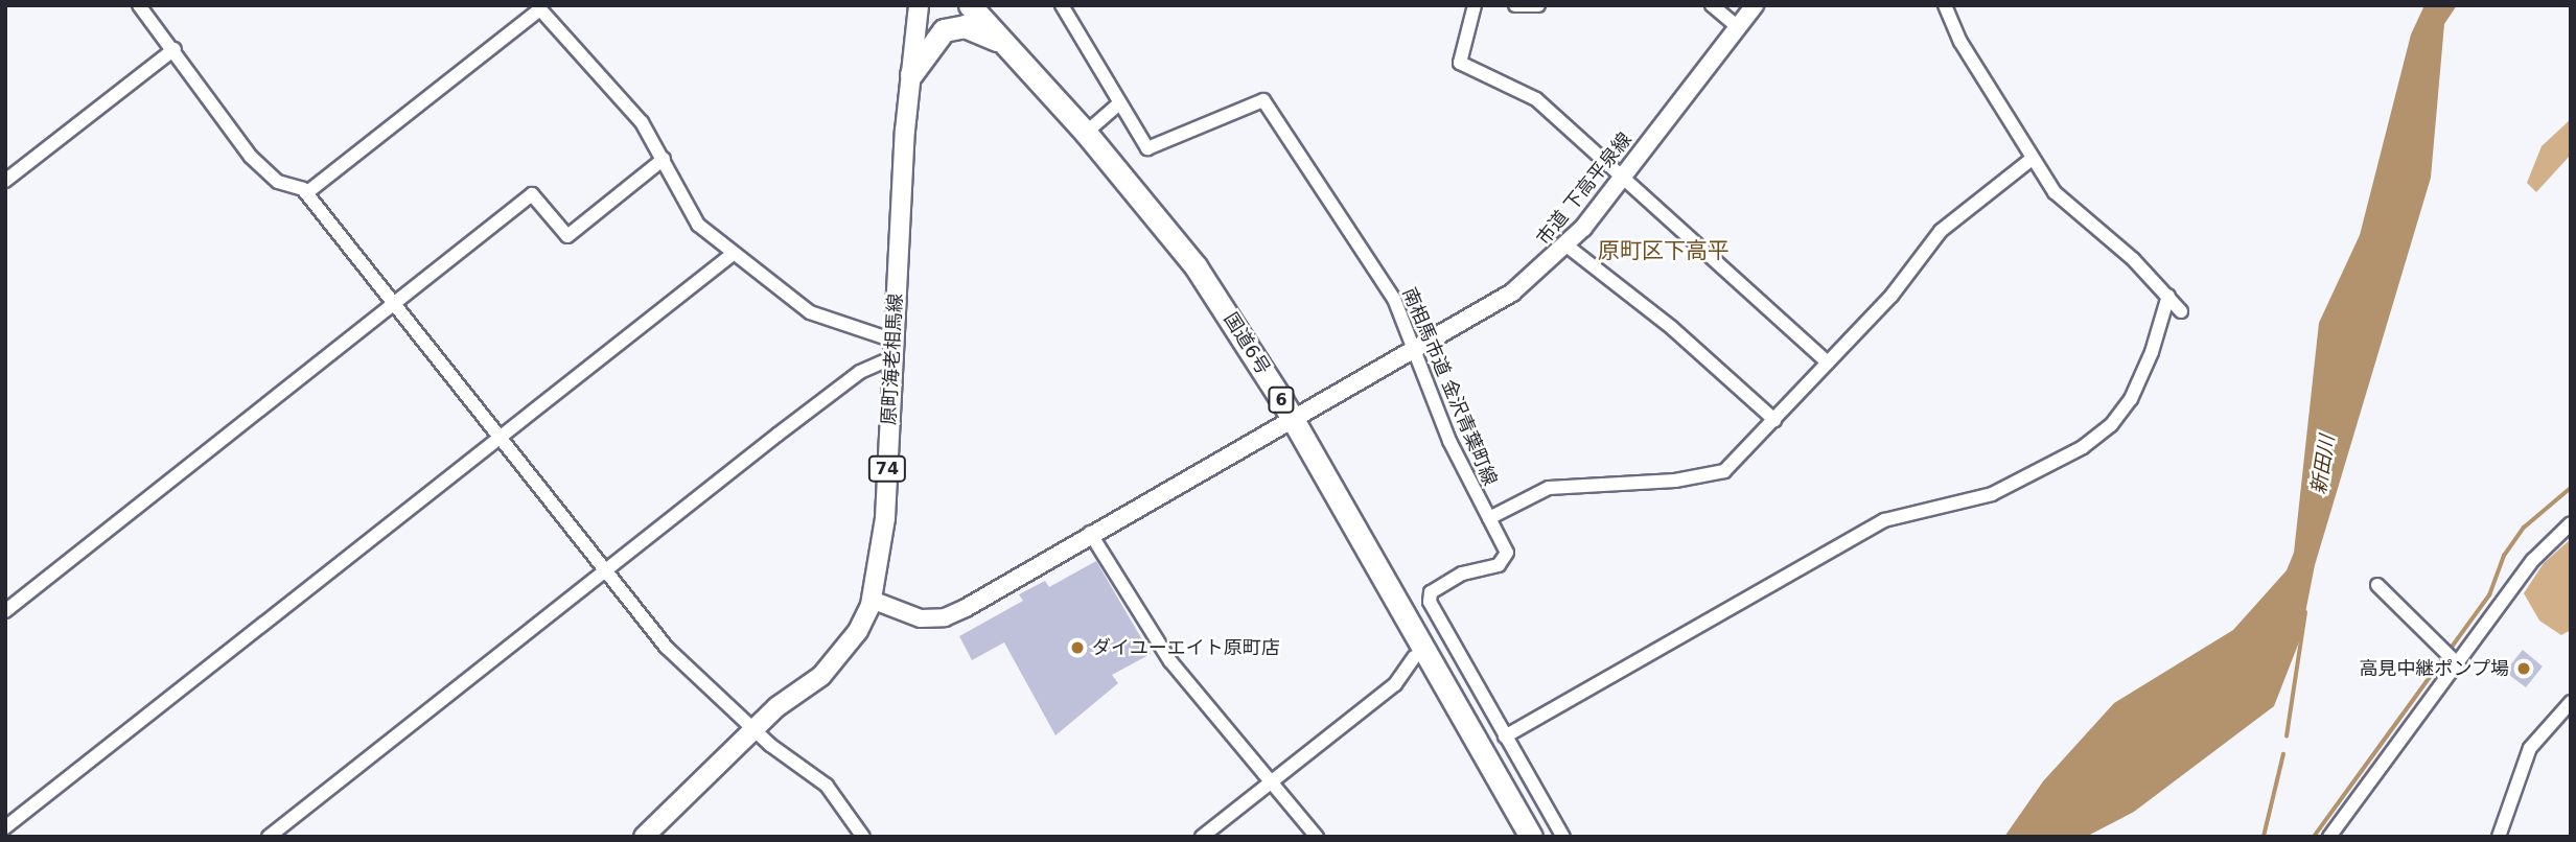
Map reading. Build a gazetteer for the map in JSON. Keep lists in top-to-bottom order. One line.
{"streets":{"highway":["国道6号","6"],"main road":["原町海老相馬線","74"],"street":["市道 下高平泉線","南相馬市道 金沢青葉町線"]},"crossings":[["市道 下高平泉線","国道6号"],["市道 下高平泉線","原町海老相馬線"],["市道 下高平泉線","南相馬市道 金沢青葉町線"]],"districts":["原町区下高平"],"water":["新田川"],"places":["ダイユーエイト原町店","高見中継ポンプ場"]}
